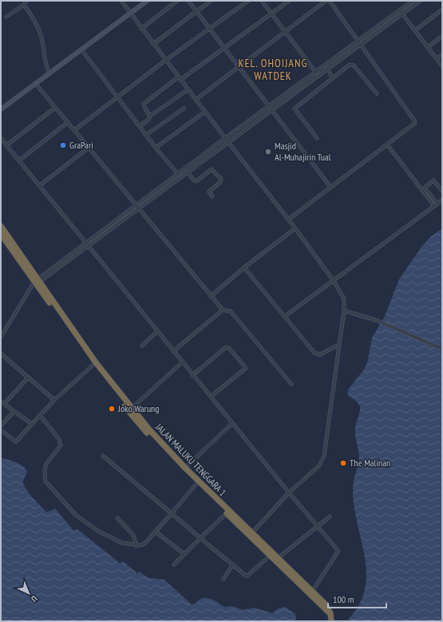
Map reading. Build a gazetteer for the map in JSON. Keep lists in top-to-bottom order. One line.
{"streets":{"highway":["JALAN MALUKU TENGGARA 1"]},"districts":["KEL. OHOIJANG WATDEK"],"places":["GraPari","Masjid Al-Muhajirin Tual","Joko Warung","The Malinan"],"scale_bar":"100 m","north":"bottom right"}
